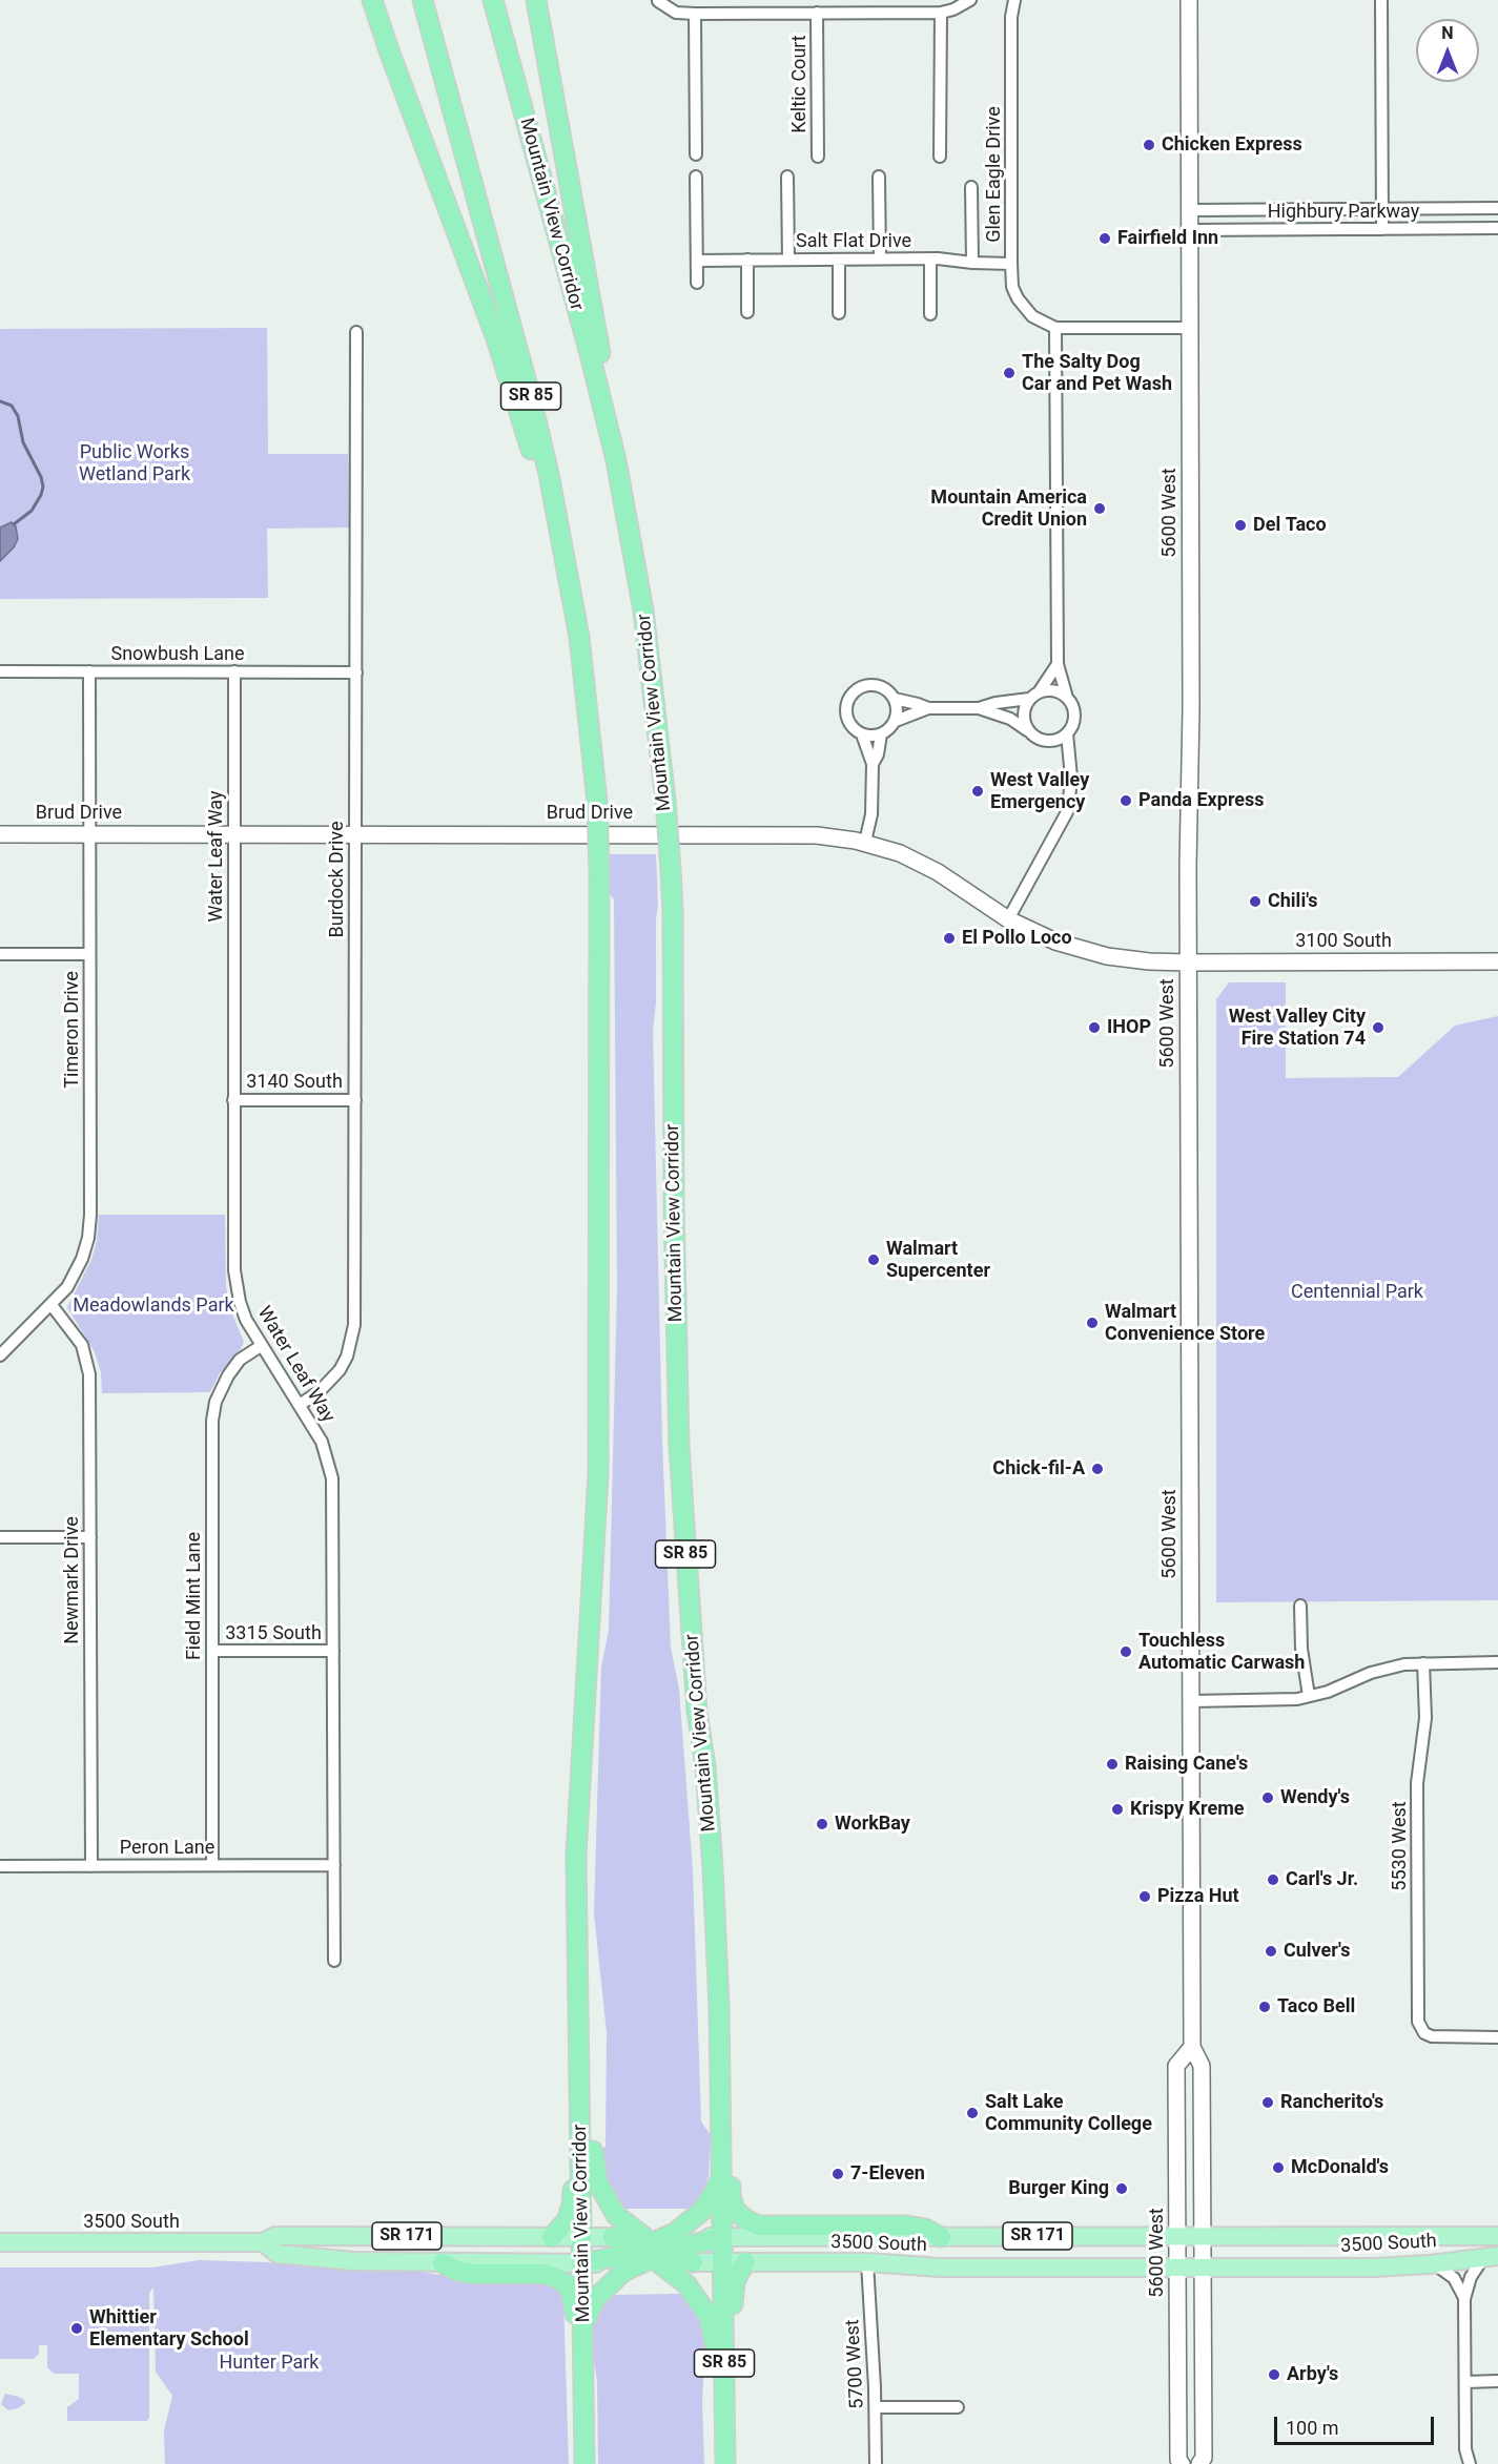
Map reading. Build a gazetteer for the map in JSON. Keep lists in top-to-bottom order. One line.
{"streets":{"highway":["Mountain View Corridor","SR 85"],"main road":["5600 West","Brud Drive","3100 South","3500 South","SR 171"],"street":["Keltic Court","Glen Eagle Drive","Highbury Parkway","Salt Flat Drive","Snowbush Lane","Water Leaf Way","Burdock Drive","Timeron Drive","3140 South","Newmark Drive","Field Mint Lane","3315 South","5530 West","Peron Lane","5700 West"]},"crossings":[["Glen Eagle Drive","Salt Flat Drive"],["Highbury Parkway","5600 West"],["Mountain View Corridor","3500 South"],["5600 West","Brud Drive"],["5600 West","3100 South"],["5600 West","3500 South"],["Snowbush Lane","Water Leaf Way"],["Snowbush Lane","Burdock Drive"],["Snowbush Lane","Timeron Drive"],["Brud Drive","Water Leaf Way"],["Brud Drive","Burdock Drive"],["Brud Drive","3100 South"],["Brud Drive","Timeron Drive"],["Water Leaf Way","Burdock Drive"],["Water Leaf Way","3140 South"],["Water Leaf Way","Field Mint Lane"],["Water Leaf Way","3315 South"],["Water Leaf Way","Peron Lane"],["Burdock Drive","3140 South"],["Timeron Drive","Newmark Drive"],["Newmark Drive","Peron Lane"],["Field Mint Lane","3315 South"],["Field Mint Lane","Peron Lane"],["3500 South","5700 West"]],"parks":["Public Works Wetland Park","Centennial Park","Meadowlands Park","Hunter Park"],"places":["Chicken Express","Fairfield Inn","The Salty Dog Car and Pet Wash","Mountain America Credit Union","Del Taco","West Valley Emergency","Panda Express","Chili's","El Pollo Loco","IHOP","West Valley City Fire Station 74","Walmart Supercenter","Walmart Convenience Store","Chick-fil-A","Touchless Automatic Carwash","Raising Cane's","Wendy's","Krispy Kreme","WorkBay","Carl's Jr.","Pizza Hut","Culver's","Taco Bell","Rancherito's","Salt Lake Community College","McDonald's","7-Eleven","Burger King","Whittier Elementary School","Arby's"],"scale_bar":"100 m","north":"top"}
